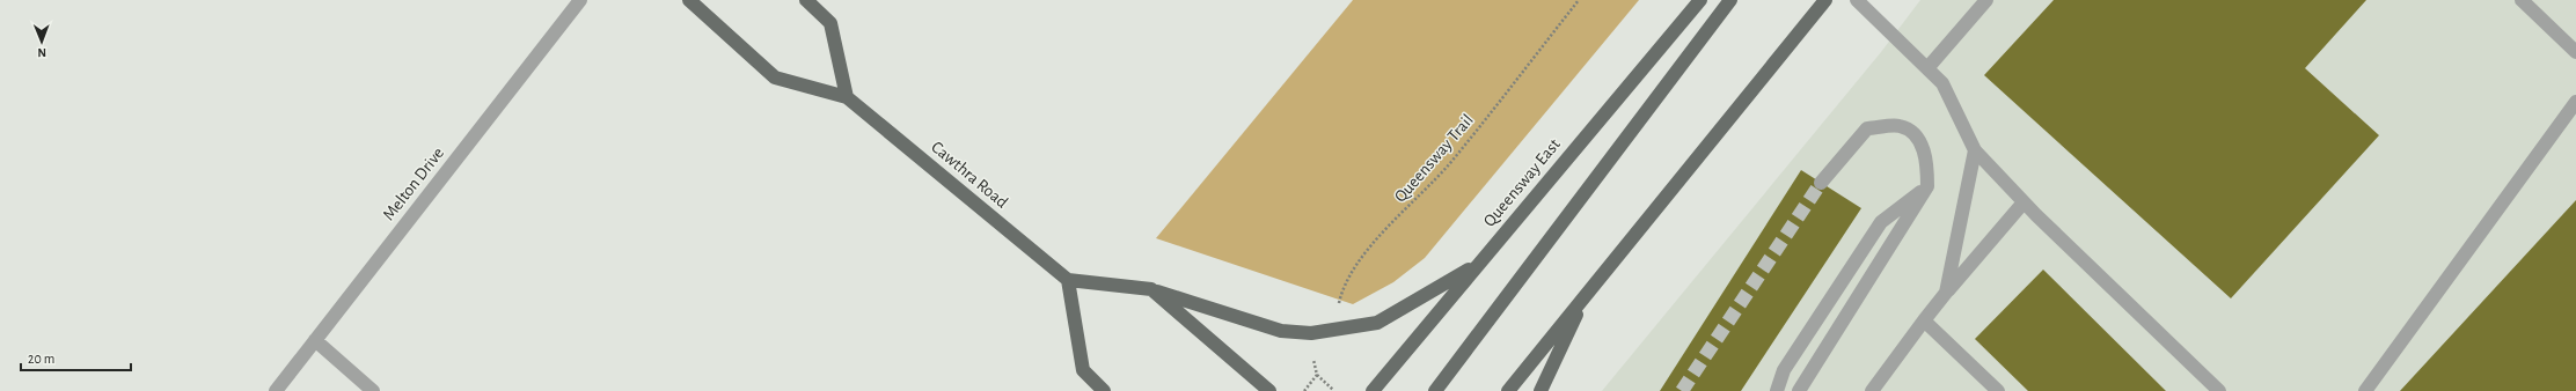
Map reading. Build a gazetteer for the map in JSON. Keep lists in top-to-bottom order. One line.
{"streets":{"main road":["Cawthra Road","Queensway East"],"street":["Melton Drive"],"path":["Queensway Trail"]},"scale_bar":"20 m","north":"bottom"}
